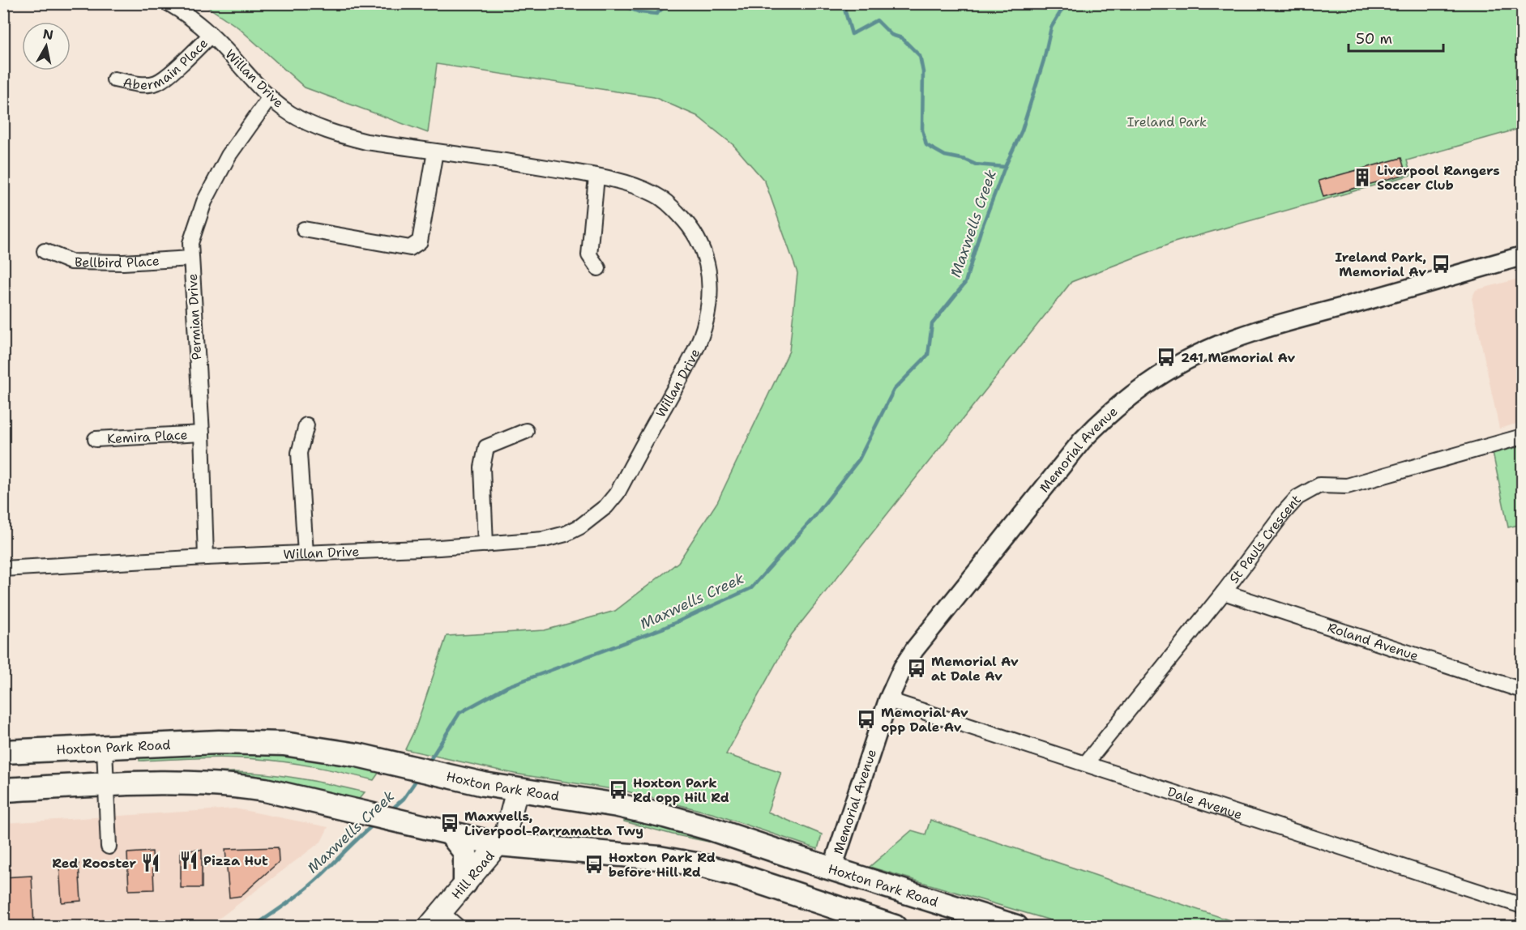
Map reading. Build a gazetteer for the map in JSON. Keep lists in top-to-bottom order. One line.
{"streets":{"main road":["Hoxton Park Road","Hill Road"],"street":["Abermain Place","Willan Drive","Bellbird Place","Permian Drive","Kemira Place","Memorial Avenue","St Pauls Crescent","Roland Avenue","Dale Avenue"]},"crossings":[["Abermain Place","Willan Drive"],["Willan Drive","Permian Drive"],["Bellbird Place","Permian Drive"],["Permian Drive","Kemira Place"],["Memorial Avenue","Hoxton Park Road"],["Memorial Avenue","Dale Avenue"],["St Pauls Crescent","Roland Avenue"],["St Pauls Crescent","Dale Avenue"],["Hoxton Park Road","Hill Road"]],"water":["Maxwells Creek"],"parks":["Ireland Park"],"places":{"building":["Liverpool Rangers Soccer Club"],"bus stop":["Ireland Park, Memorial Av","241 Memorial Av","Memorial Av at Dale Av","Memorial Av opp Dale Av","Hoxton Park Rd opp Hill Rd","Maxwells, Liverpool-Parramatta Twy","Hoxton Park Rd before Hill Rd"],"restaurant":["Pizza Hut","Red Rooster"]},"scale_bar":"50 m","north":"top"}
